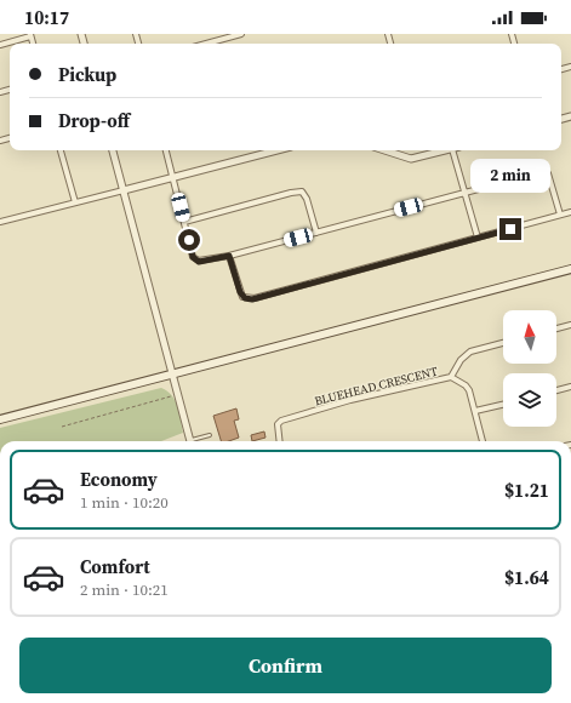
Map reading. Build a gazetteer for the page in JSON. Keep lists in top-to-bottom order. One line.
{"streets":{"street":["BLUEHEAD CRESCENT"]},"north":"top","page":{"status":"10:17","banner":["Pickup","Drop-off"],"bubble":"2 min","list":[{"name":"Economy","note":"1 min · 10:20","value":"$1.21"},{"name":"Comfort","note":"2 min · 10:21","value":"$1.64"}],"buttons":"Confirm"}}
